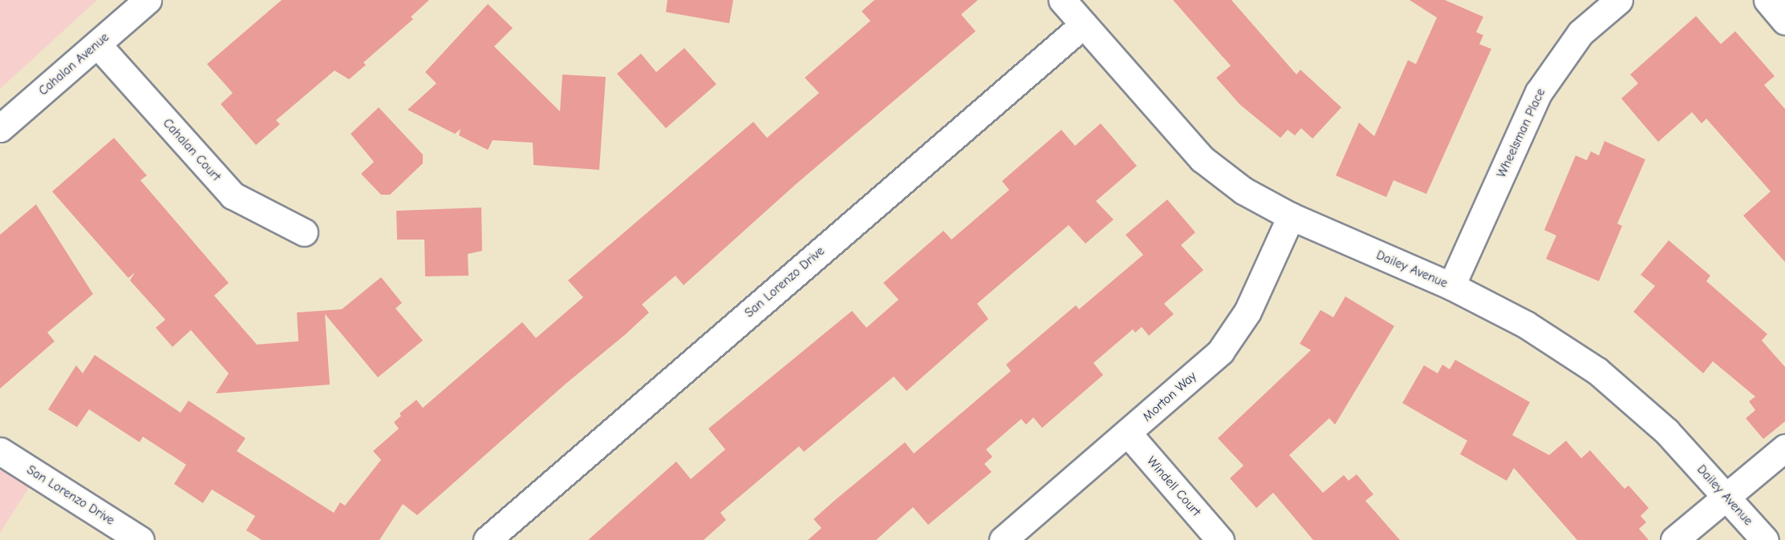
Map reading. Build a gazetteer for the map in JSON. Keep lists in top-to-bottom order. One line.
{"streets":{"street":["Cahalan Avenue","Wheelsman Place","Cahalan Court","Dailey Avenue","San Lorenzo Drive","Morton Way","Windell Court"]},"crossings":[["Cahalan Avenue","Cahalan Court"],["Wheelsman Place","Dailey Avenue"],["Dailey Avenue","San Lorenzo Drive"],["Dailey Avenue","Morton Way"],["Morton Way","Windell Court"]]}
